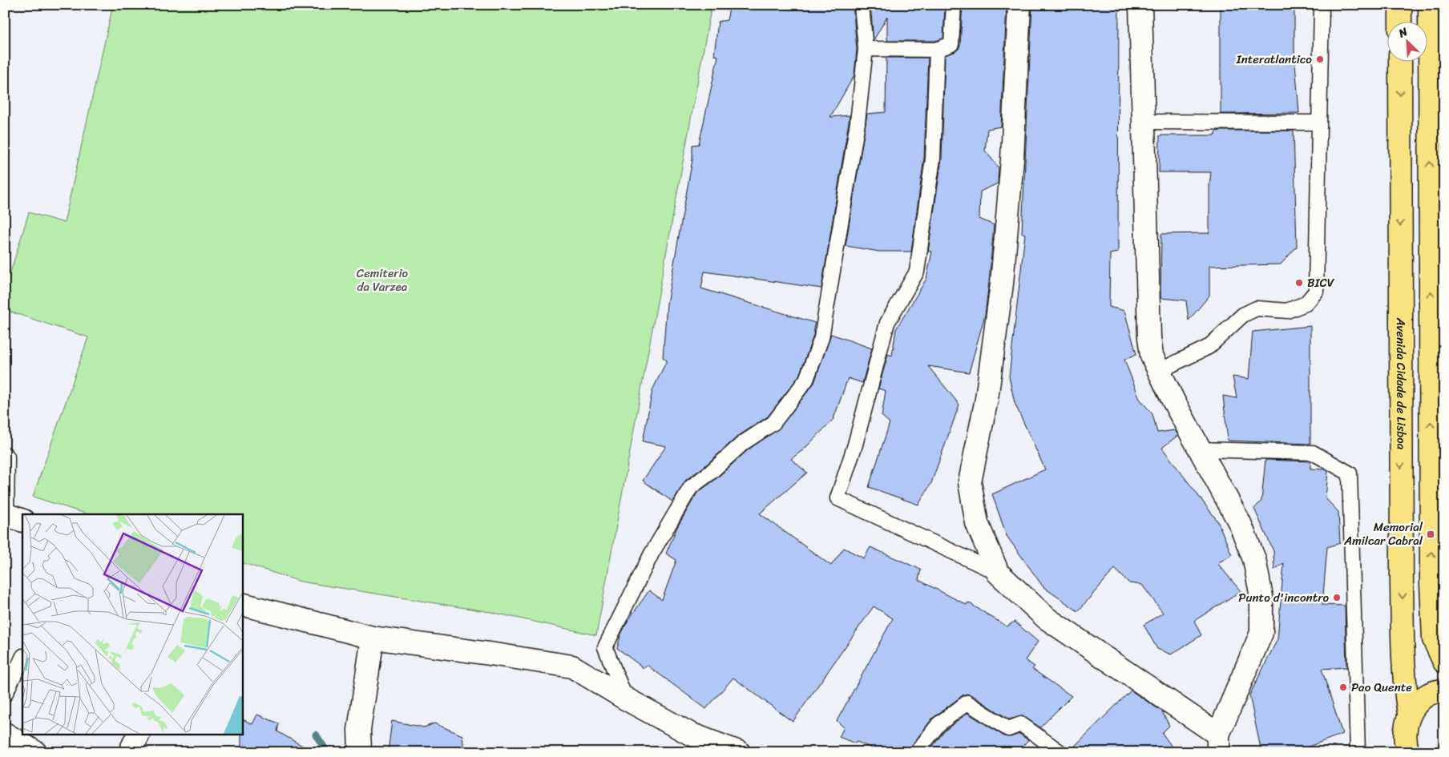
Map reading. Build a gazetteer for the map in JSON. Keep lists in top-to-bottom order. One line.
{"streets":{"main road":["Avenida Cidade de Lisboa"]},"parks":["Cemiterio da Varzea"],"places":{"other":["Interatlantico","BICV","Punto d'incontro","Pao Quente"],"transit":["Memorial Amilcar Cabral"]},"north":"top left"}
